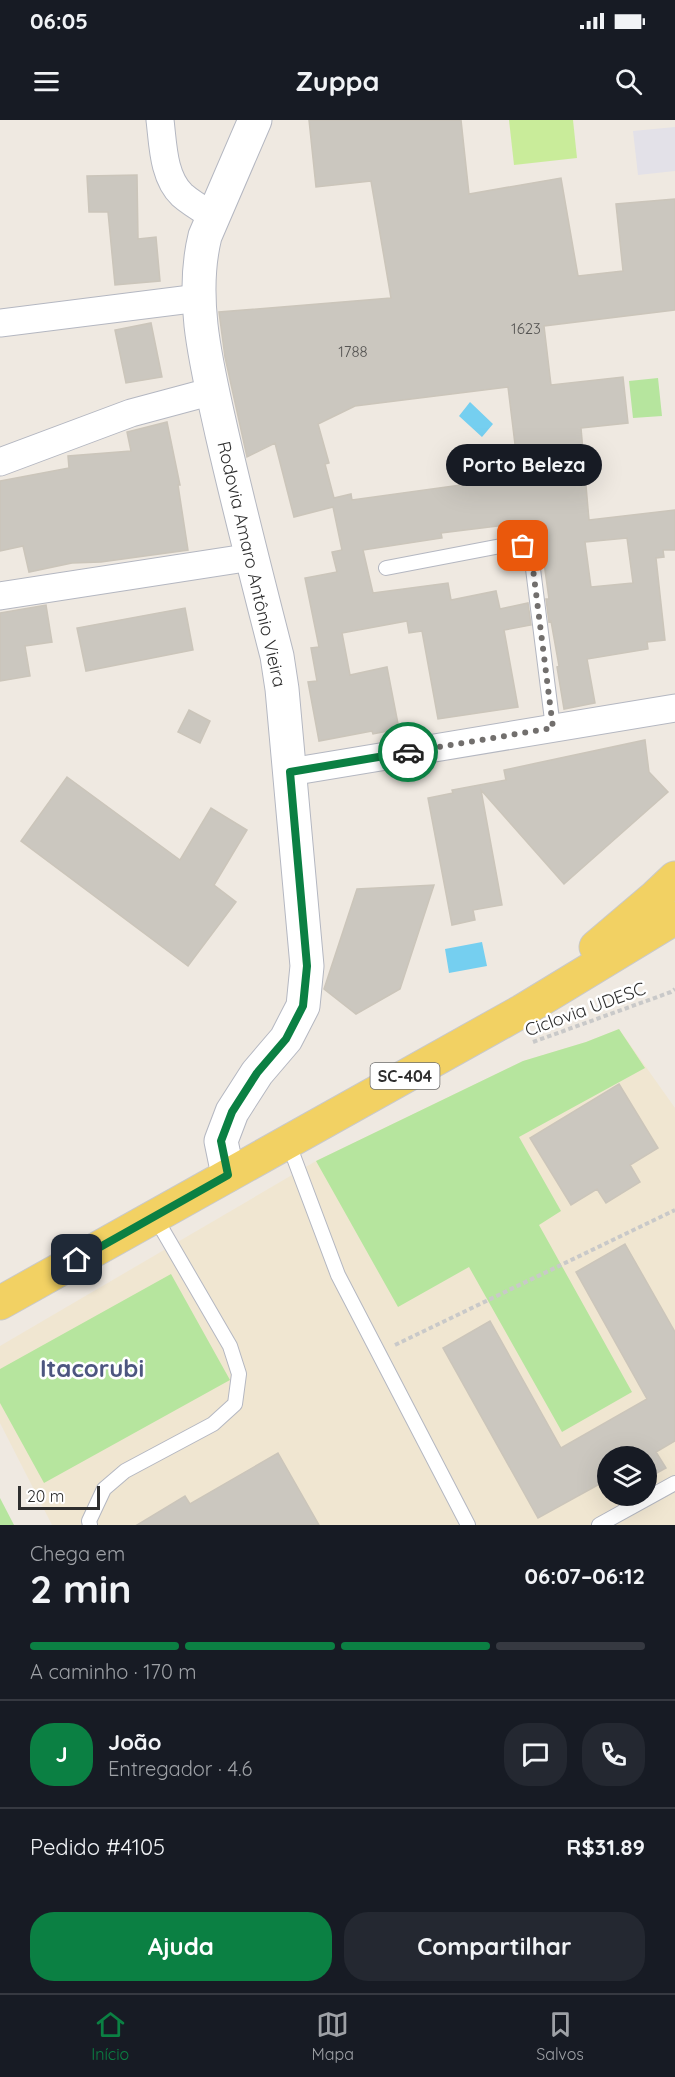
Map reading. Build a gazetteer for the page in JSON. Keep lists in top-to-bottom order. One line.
{"streets":{"main road":["Rodovia Amaro Antônio Vieira","SC-404"],"path":["Ciclovia UDESC"]},"crossings":[["Rodovia Amaro Antônio Vieira","SC-404"]],"districts":["Itacorubi"],"places":["Porto Beleza"],"house_numbers":["1623","1788"],"scale_bar":"20 m","page":{"status":"06:05","header":"Zuppa","bubble":"Porto Beleza","scale":"20 m","heading":["2 min","Chega em","06:07–06:12"],"panel":["João","Entregador · 4.6","Pedido #4105","R$31.89"],"bar":"A caminho · 170 m","round":"J","buttons":["Ajuda","Compartilhar"],"tabs":["Início","Mapa","Salvos"]}}
